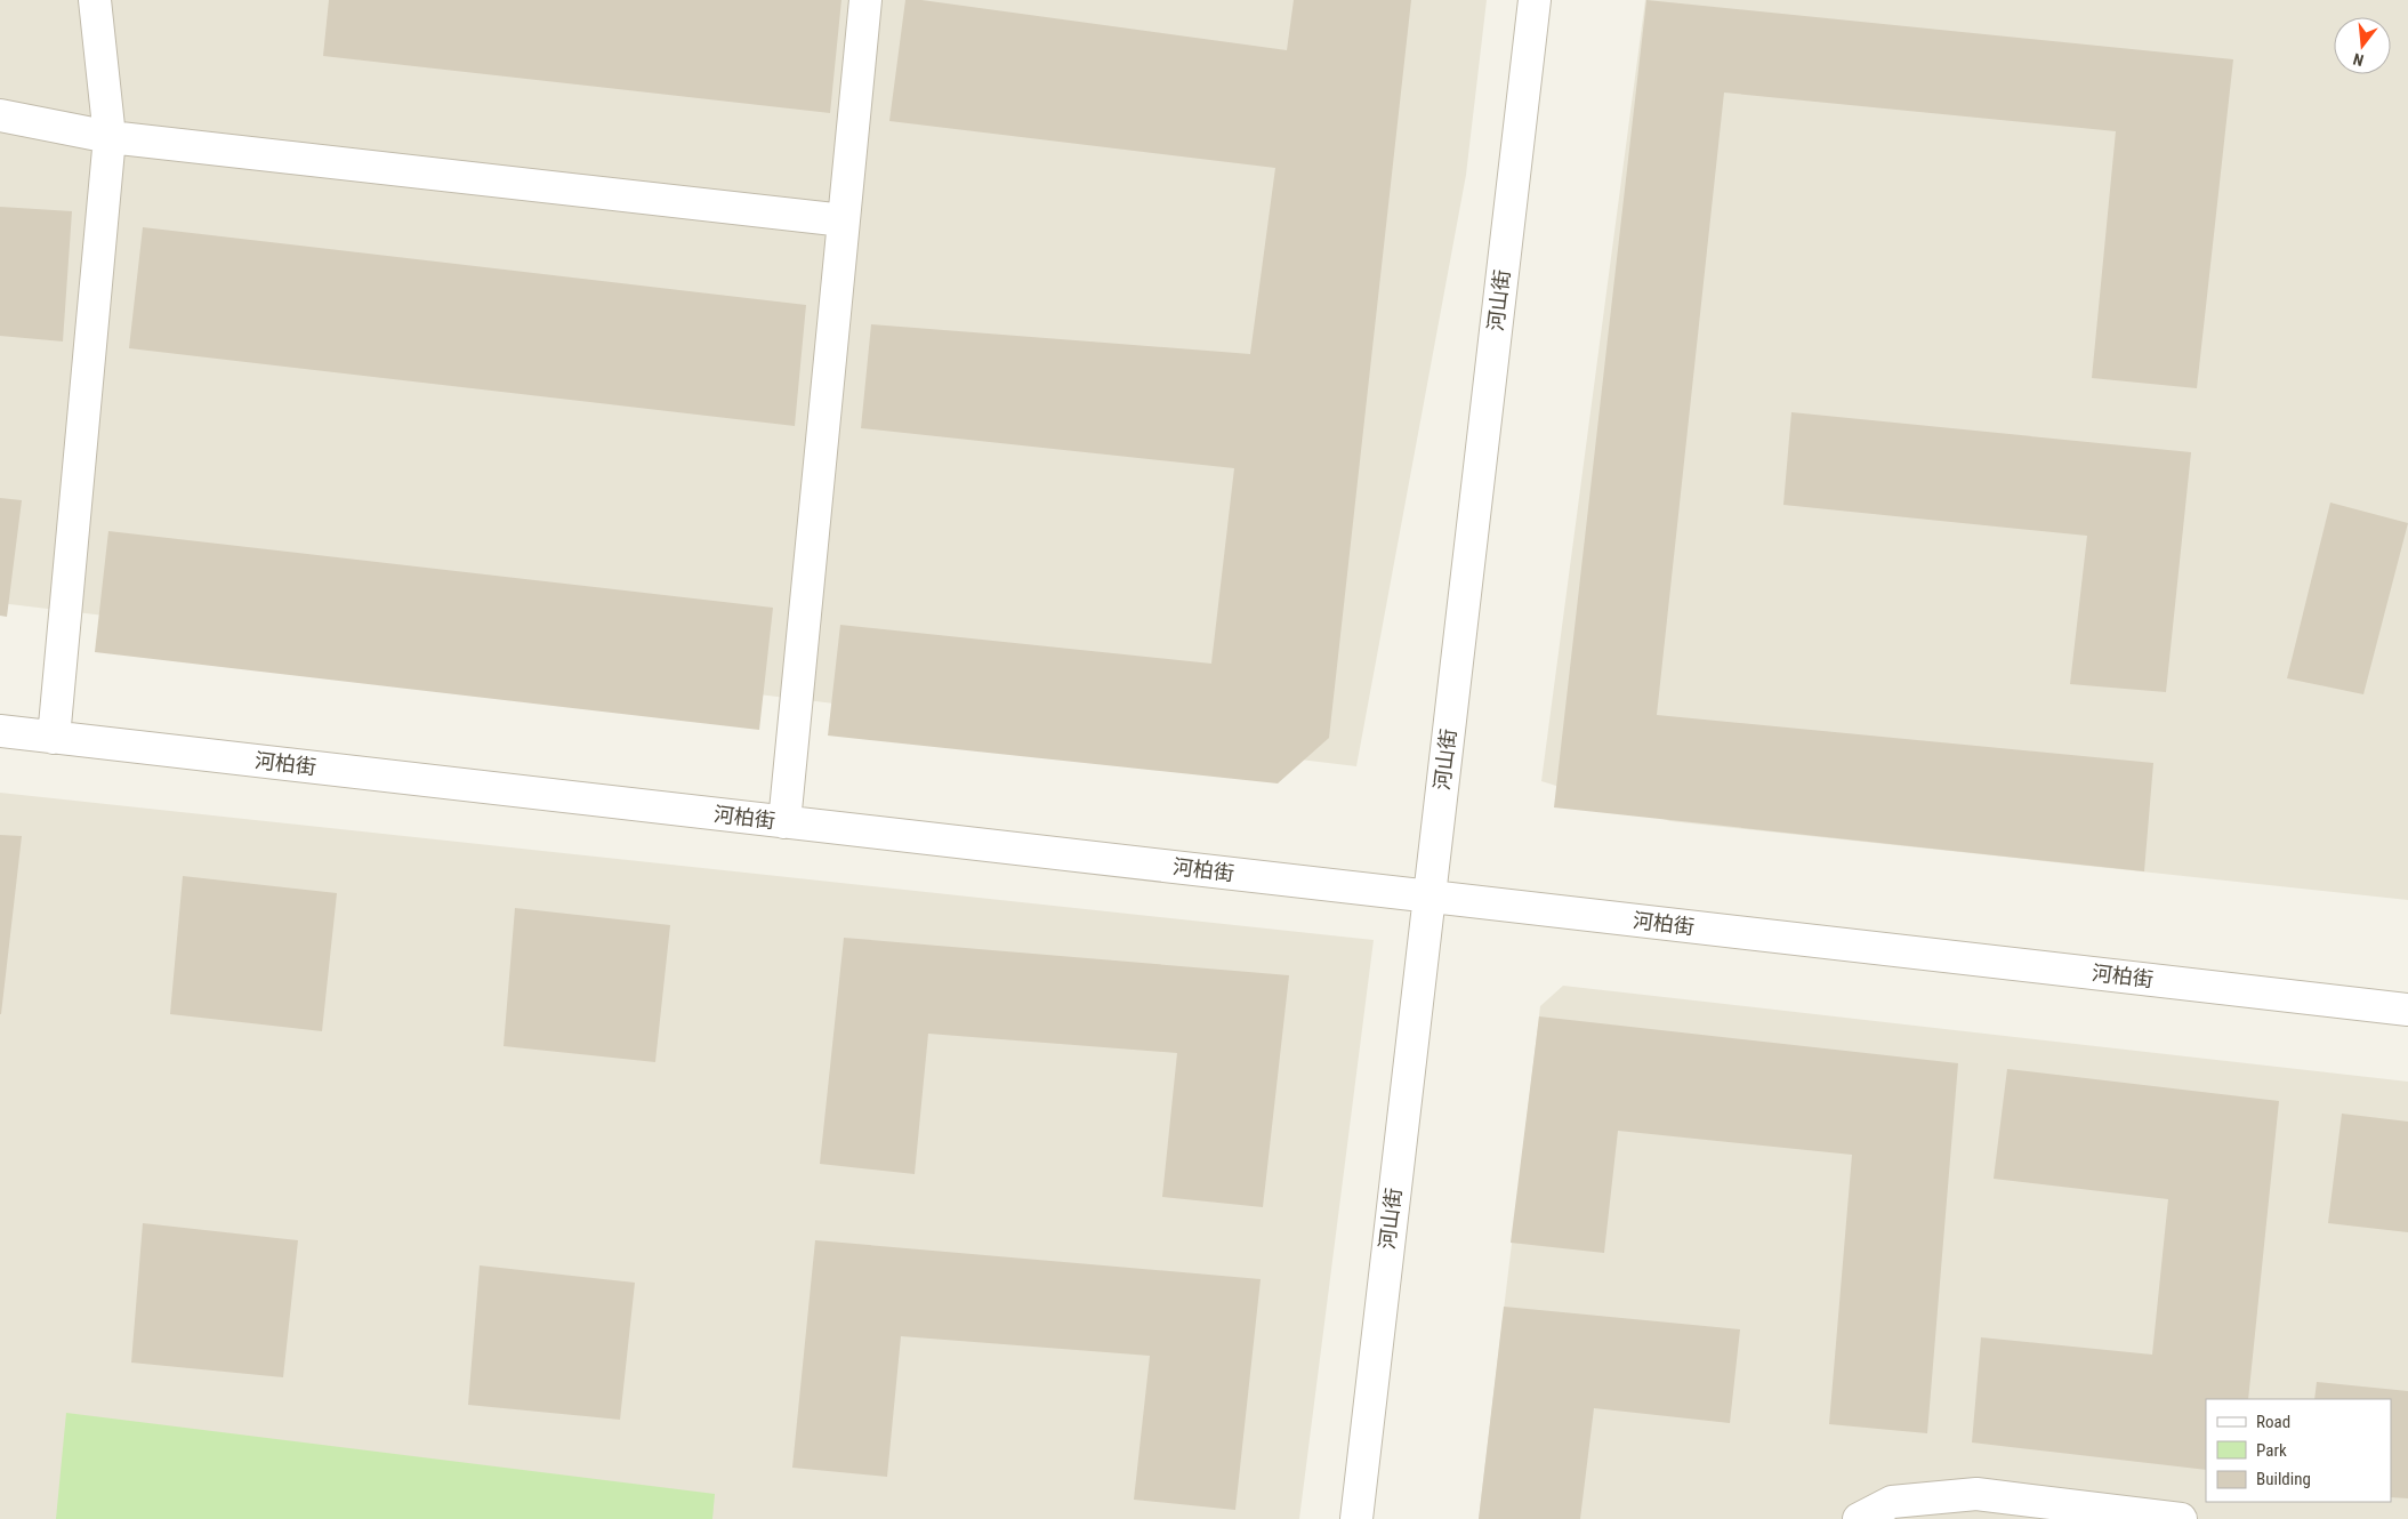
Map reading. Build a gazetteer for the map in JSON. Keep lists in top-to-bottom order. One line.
{"streets":{"street":["河山街","河柏街"]},"crossings":[["河山街","河柏街"]],"legend":["Road","Park","Building"],"north":"bottom"}
